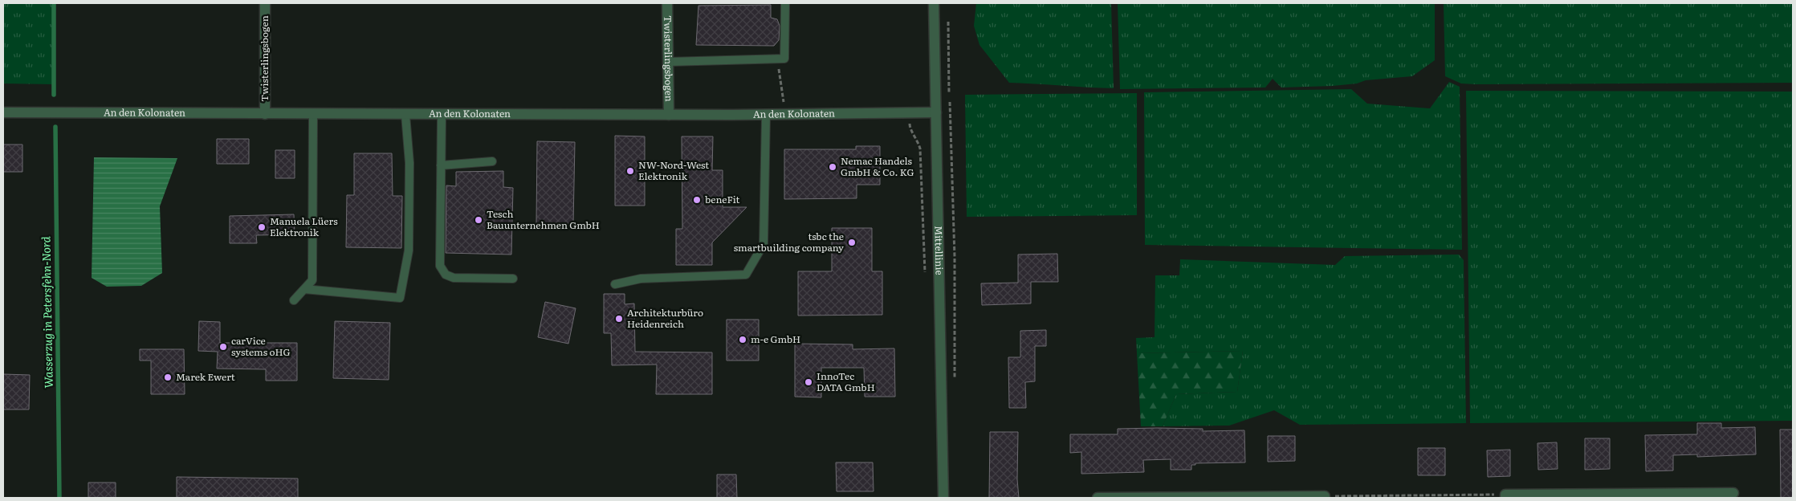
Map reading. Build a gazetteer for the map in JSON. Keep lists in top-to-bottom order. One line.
{"streets":{"street":["Twisterlingsbogen","An den Kolonaten","Mittellinie"]},"crossings":[["Twisterlingsbogen","An den Kolonaten"],["An den Kolonaten","Mittellinie"]],"water":["Wasserzug in Petersfehn-Nord"],"places":["Nemac Handels GmbH & Co. KG","NW-Nord-West Elektronik","beneFit","Tesch Bauunternehmen GmbH","Manuela Lüers Elektronik","tsbc the smartbuilding company","Architekturbüro Heidenreich","m-e GmbH","carVice systems oHG","Marek Ewert","InnoTec DATA GmbH"]}
